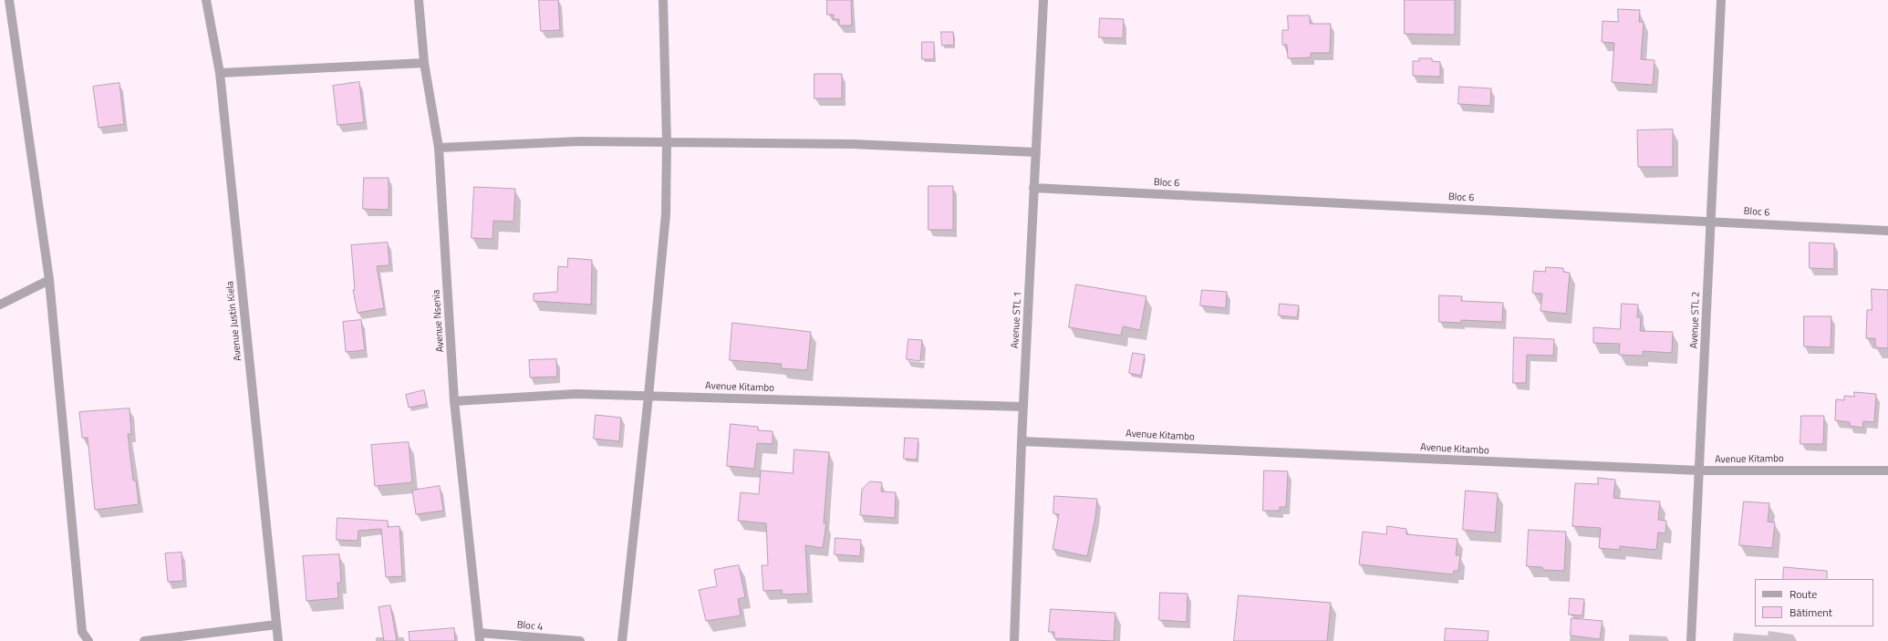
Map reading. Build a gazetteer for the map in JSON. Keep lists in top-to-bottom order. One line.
{"streets":{"street":["Bloc 6","Avenue STL 1","Avenue STL 2","Avenue Justin Kiela","Avenue Nsenia","Avenue Kitambo","Bloc 4"]},"crossings":[["Bloc 6","Avenue STL 1"],["Bloc 6","Avenue STL 2"],["Avenue STL 1","Avenue Kitambo"],["Avenue STL 2","Avenue Kitambo"],["Avenue Nsenia","Avenue Kitambo"],["Avenue Nsenia","Bloc 4"]],"legend":["Route","Bâtiment"]}
